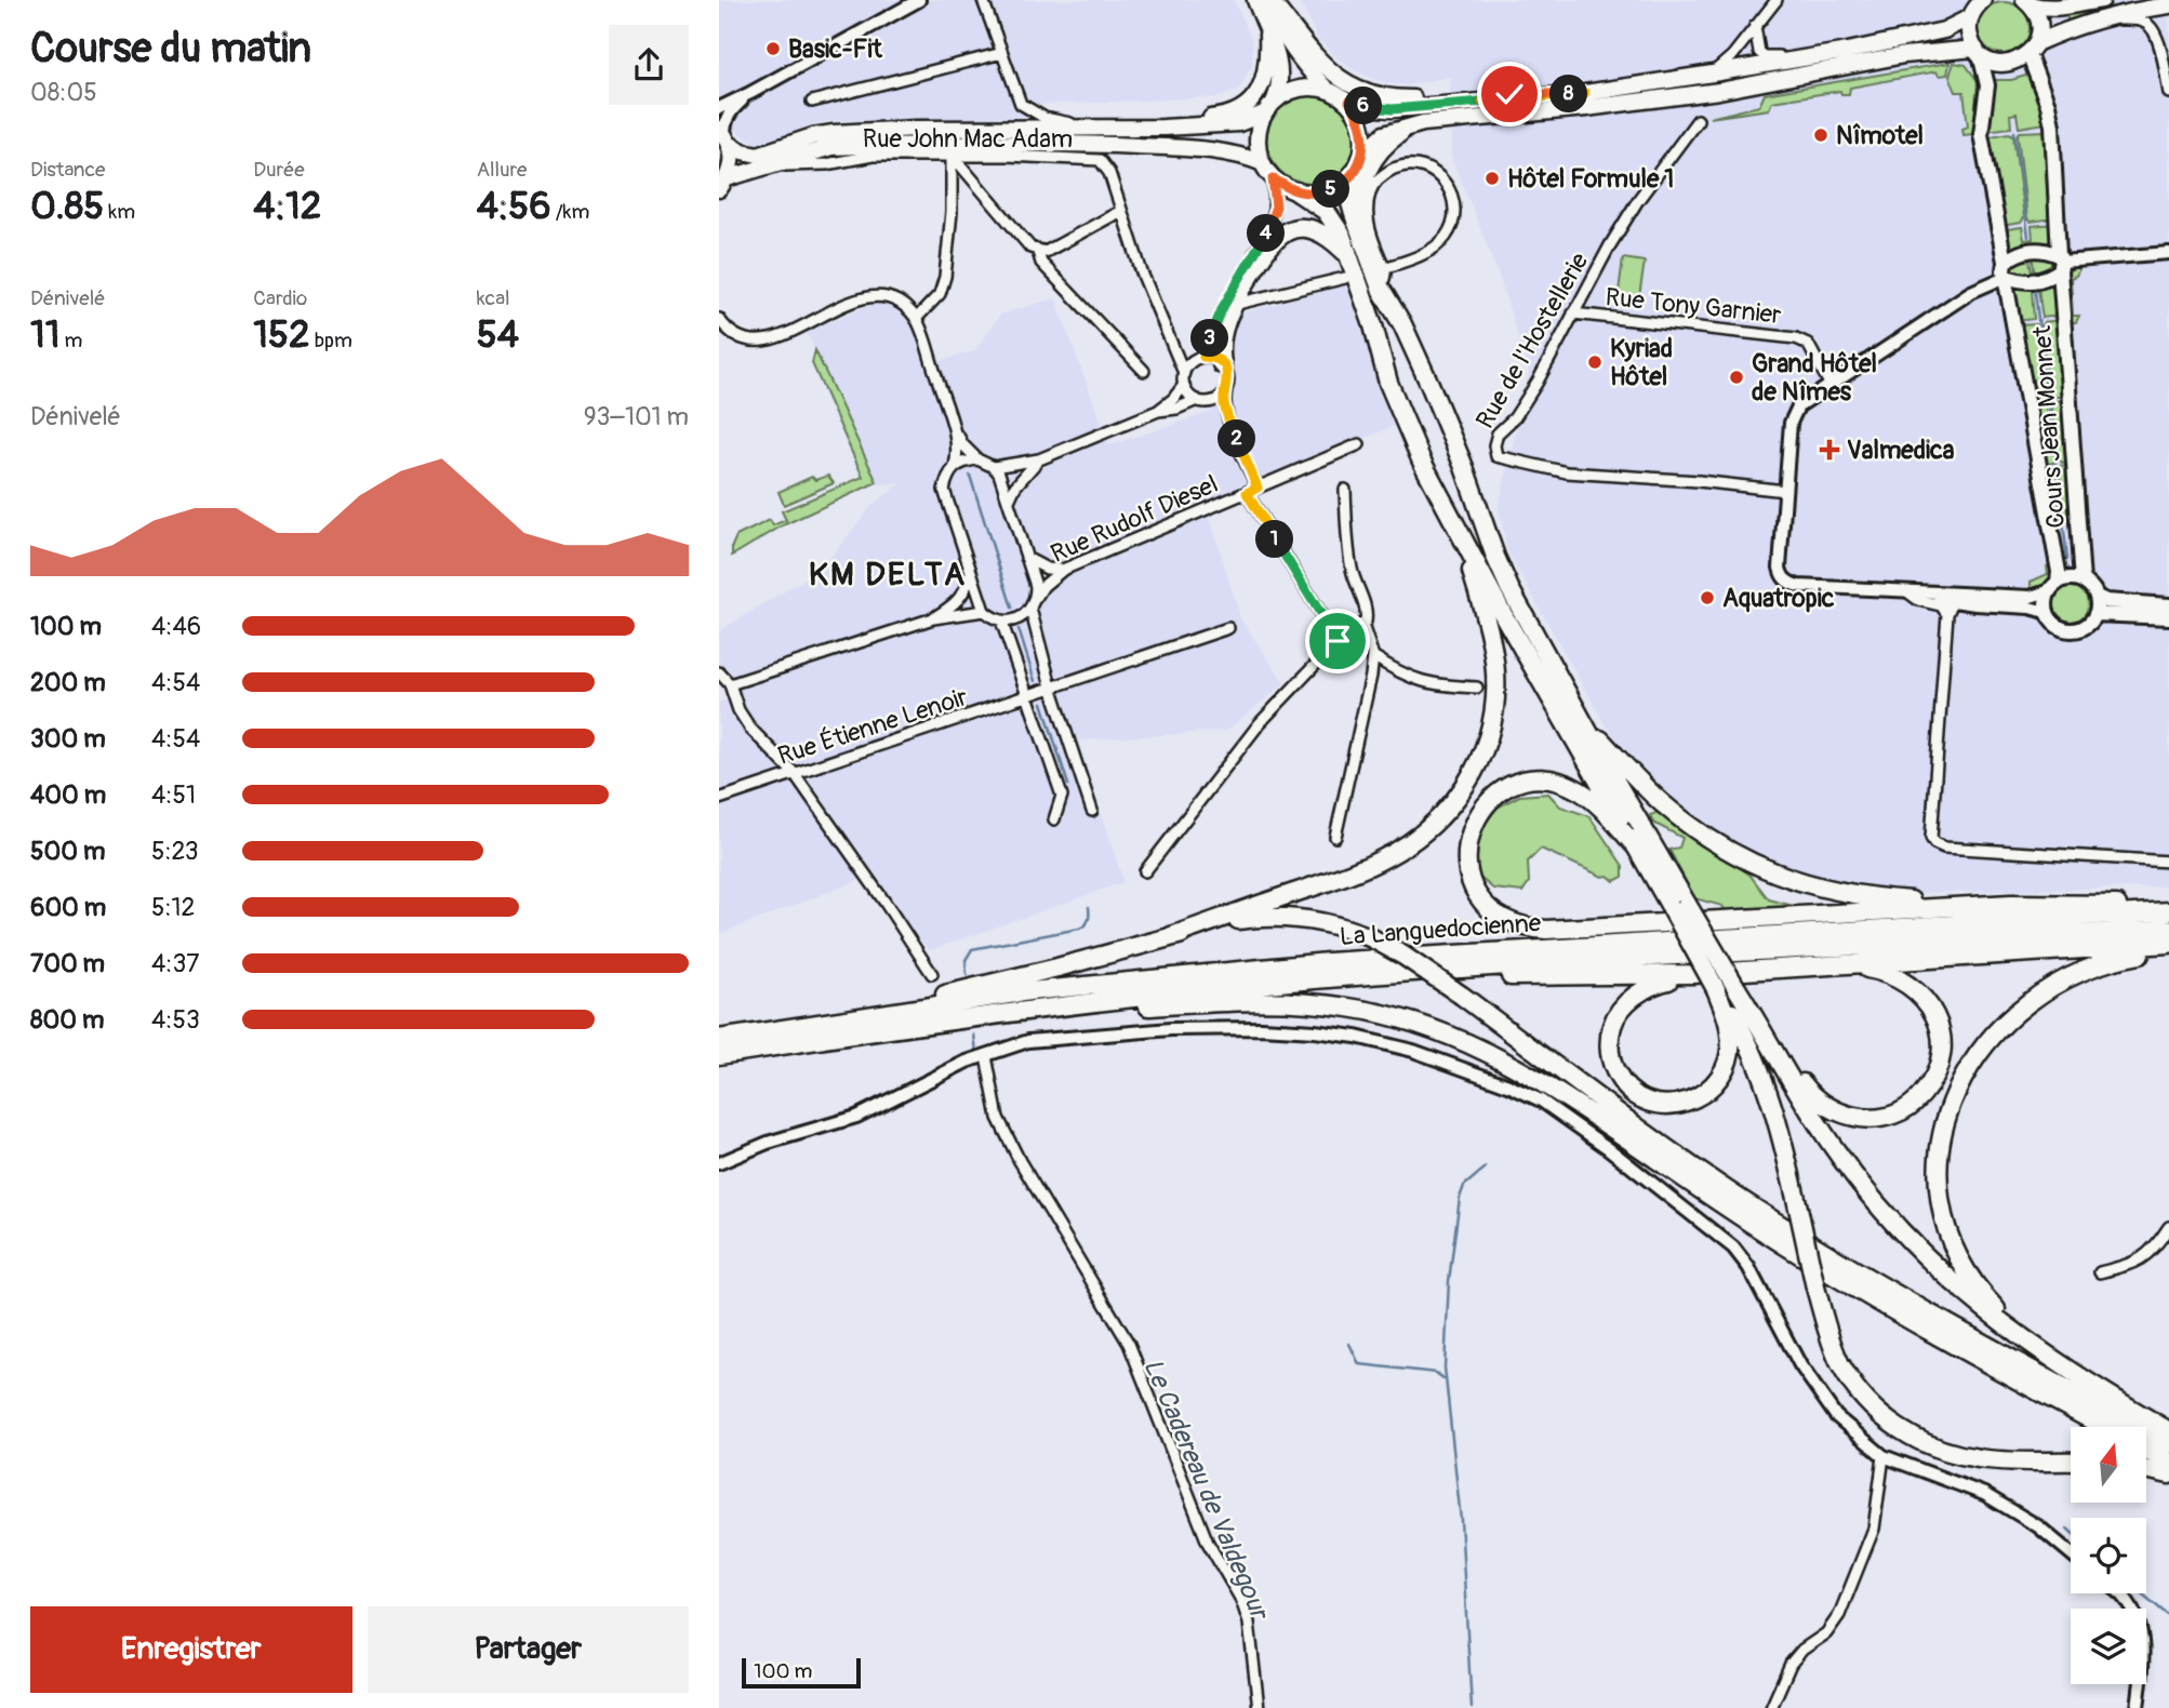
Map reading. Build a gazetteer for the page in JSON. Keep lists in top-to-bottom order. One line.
{"streets":{"highway":["La Languedocienne"],"main road":["Cours Jean Monnet"],"street":["Rue John Mac Adam","Rue Tony Garnier","Rue de l'Hostellerie","Rue Rudolf Diesel","Rue Étienne Lenoir"]},"crossings":[["Rue John Mac Adam","Rue Rudolf Diesel"],["Rue Tony Garnier","Rue de l'Hostellerie"]],"districts":["KM DELTA"],"water":["Le Cadereau de Valdegour"],"places":{"other":["Basic-Fit","Nîmotel","Hôtel Formule 1","Kyriad Hôtel","Grand Hôtel de Nîmes","Aquatropic"],"health":["Valmedica"]},"scale_bar":"100 m","north":"top","page":{"heading":["Course du matin","08:05"],"pins":["8","6","5","4","3","2","1"],"stats":[["Distance","0.85 km"],["Durée","4:12"],["Allure","4:56 /km"],["Dénivelé","11 m"],["Cardio","152 bpm"],["kcal","54"]],"chart":["Dénivelé","93–101 m"],"list":[{"name":"100 m","note":"4:46"},{"name":"200 m","note":"4:54"},{"name":"300 m","note":"4:54"},{"name":"400 m","note":"4:51"},{"name":"500 m","note":"5:23"},{"name":"600 m","note":"5:12"},{"name":"700 m","note":"4:37"},{"name":"800 m","note":"4:53"}],"buttons":["Enregistrer","Partager"],"scale":"100 m"}}
